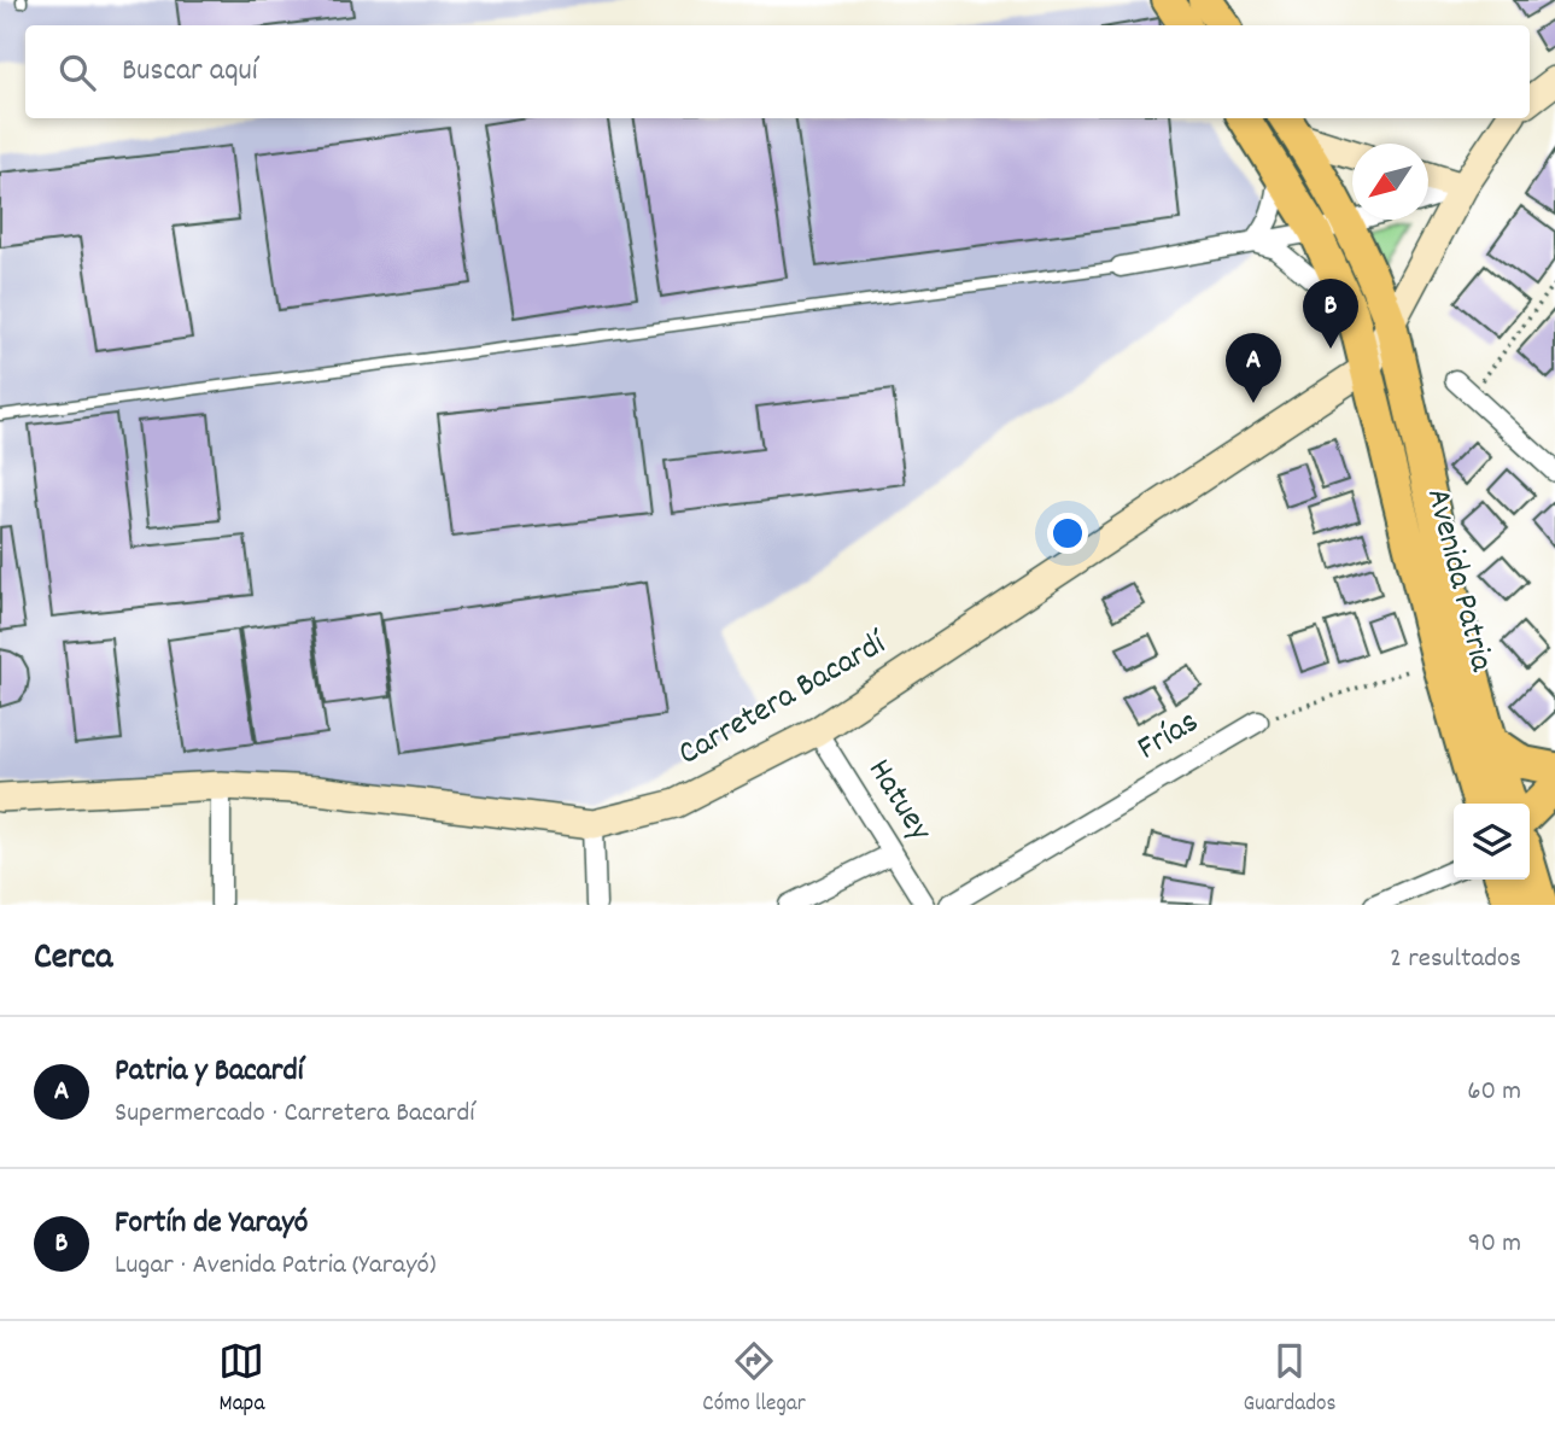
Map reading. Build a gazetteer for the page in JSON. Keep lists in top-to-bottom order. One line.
{"streets":{"main road":["Avenida Patria"],"street":["Carretera Bacardí","Frías","Hatuey"]},"crossings":[["Avenida Patria","Carretera Bacardí"],["Carretera Bacardí","Hatuey"]],"north":"bottom left","page":{"search":"Buscar aquí","pins":["B","A"],"heading":["Cerca","2 resultados"],"list":[{"mark":"A","name":"Patria y Bacardí","note":"Supermercado · Carretera Bacardí","value":"60 m"},{"mark":"B","name":"Fortín de Yarayó","note":"Lugar · Avenida Patria (Yarayó)","value":"90 m"}],"nav":["Mapa","Cómo llegar","Guardados"]}}
